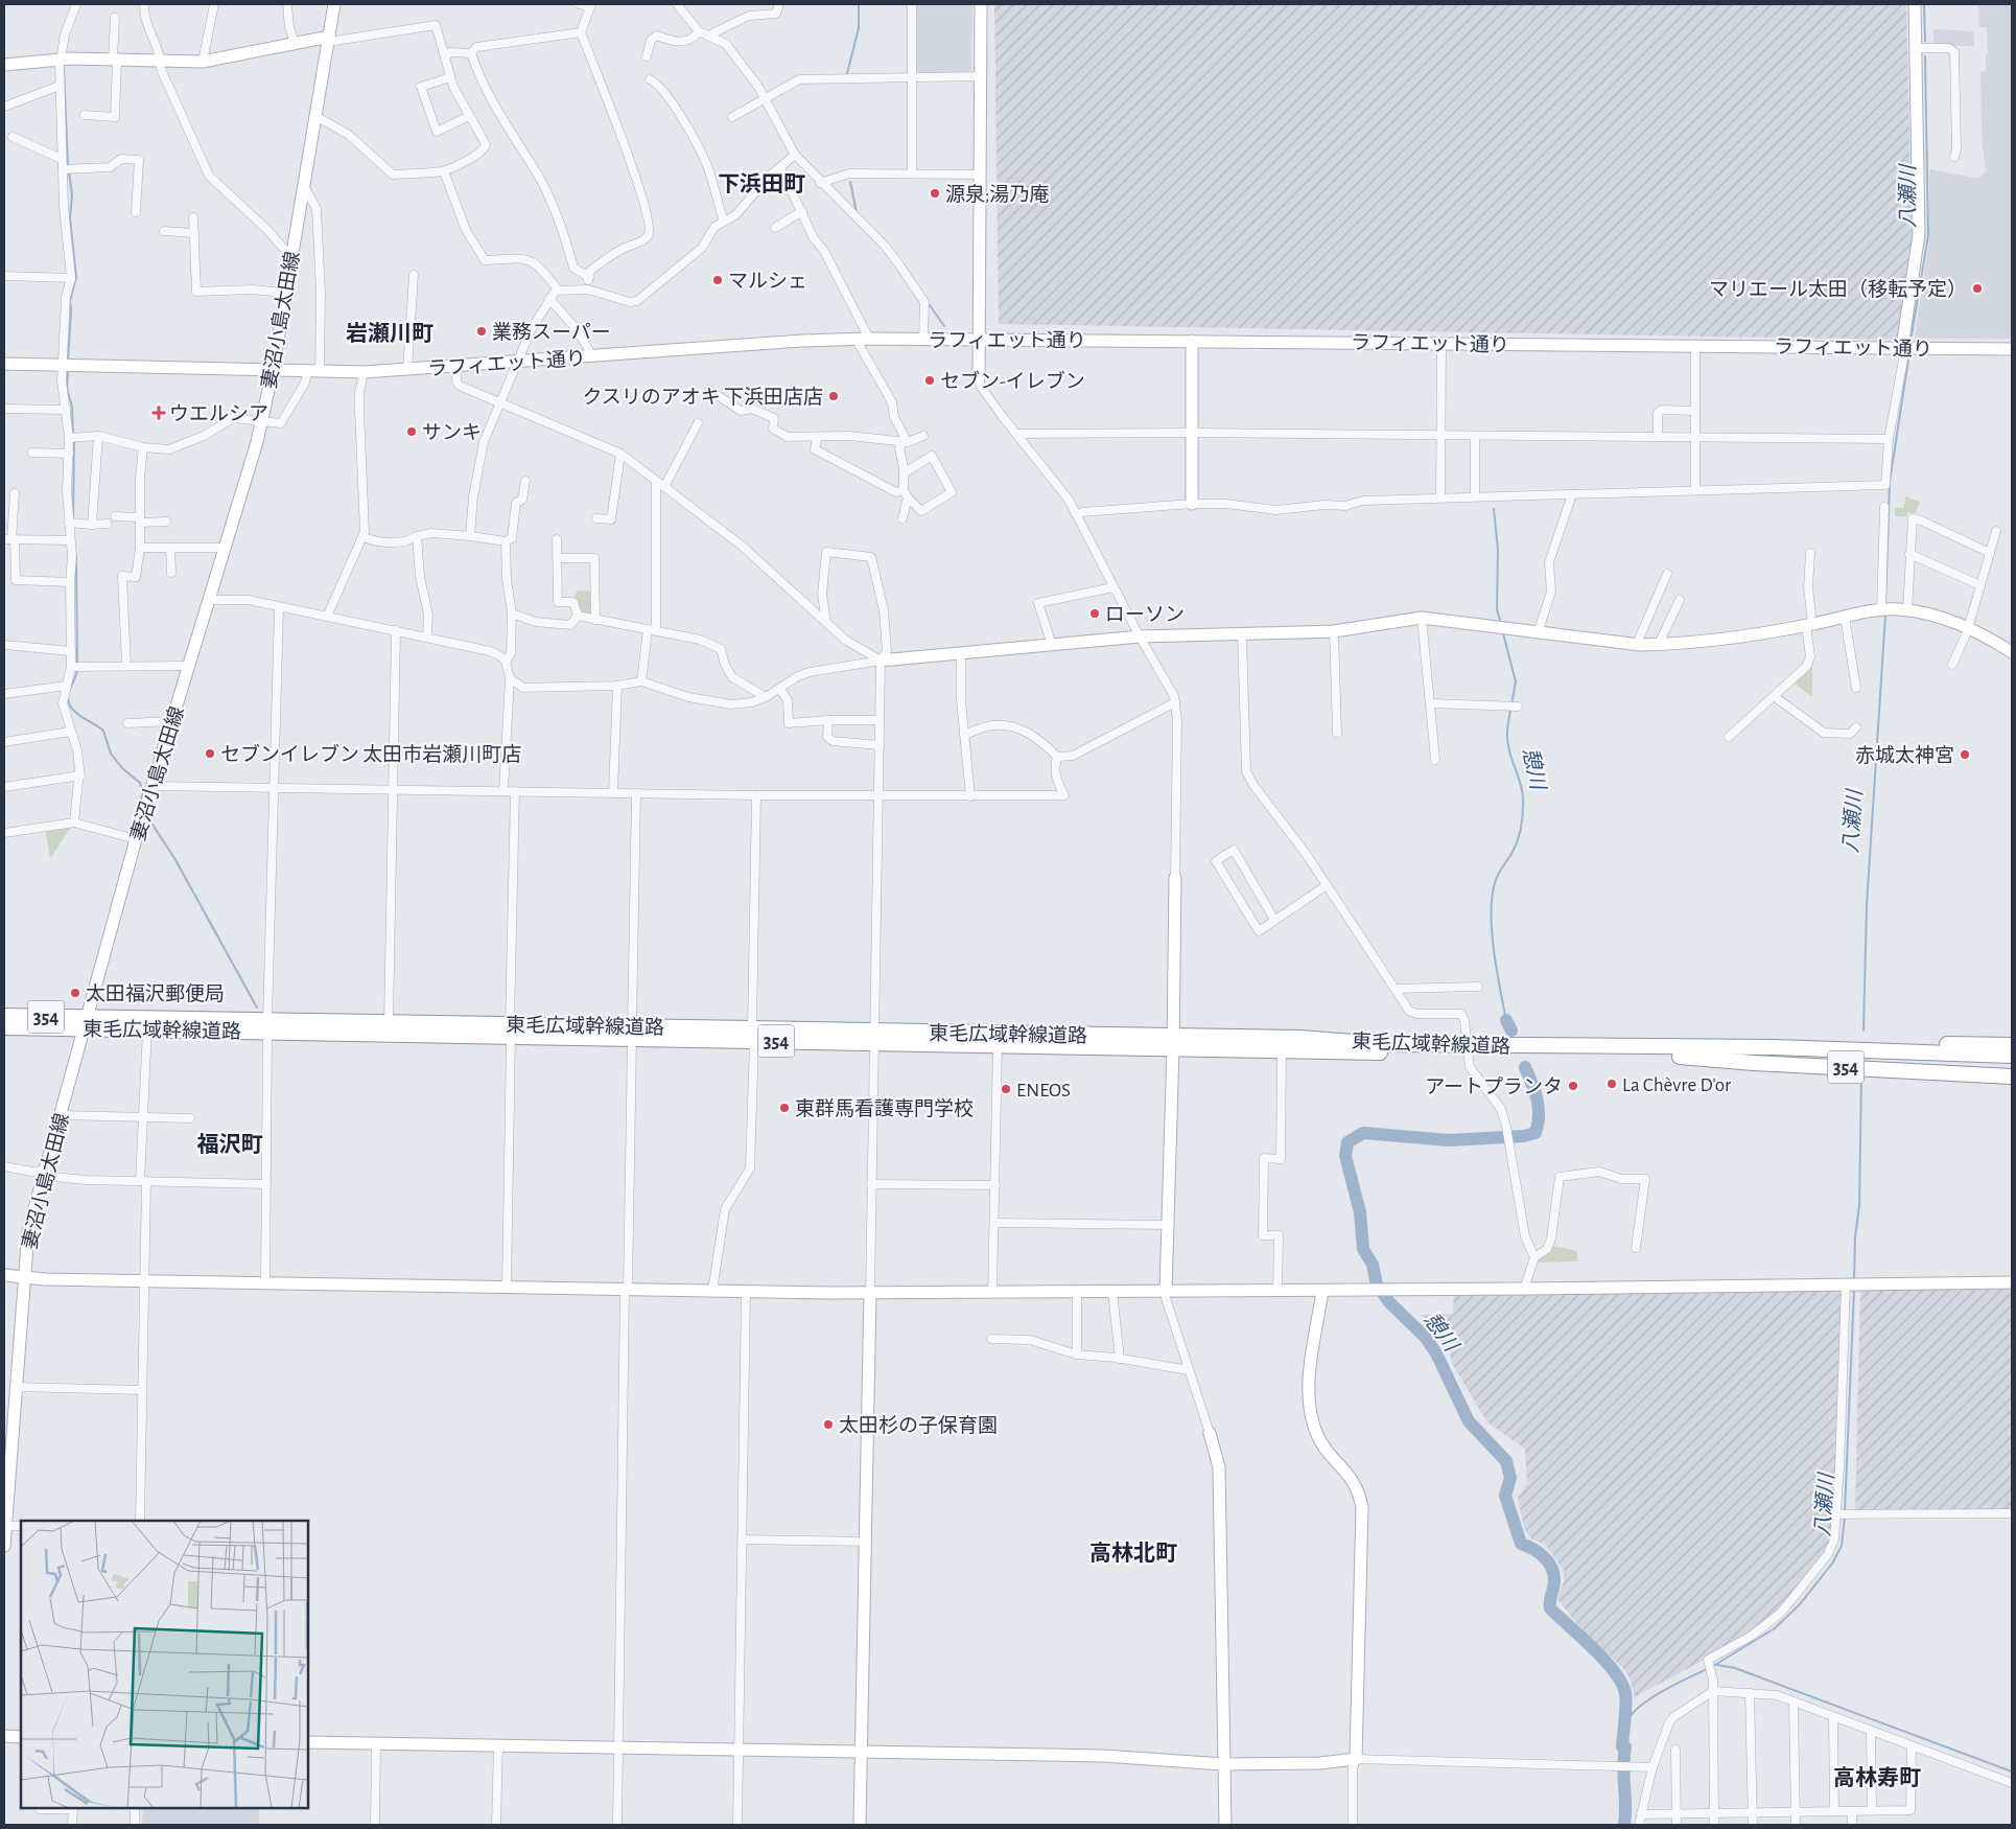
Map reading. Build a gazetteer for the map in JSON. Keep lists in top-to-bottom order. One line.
{"streets":{"highway":["354","東毛広域幹線道路"],"street":["妻沼小島太田線","ラフィエット通り"]},"crossings":[["妻沼小島太田線","ラフィエット通り"],["妻沼小島太田線","東毛広域幹線道路"],["354","東毛広域幹線道路"]],"districts":["下浜田町","岩瀬川町","福沢町","高林北町","高林寿町"],"water":["八瀬川","憩川"],"places":{"other":["源泉;湯乃庵","マルシェ","マリエール太田（移転予定）","業務スーパー","セブン-イレブン","クスリのアオキ 下浜田店店","サンキ","ローソン","セブンイレブン 太田市岩瀬川町店","赤城太神宮","太田福沢郵便局","La Chèvre D'or","アートプランタ","ENEOS","東群馬看護専門学校","太田杉の子保育園"],"health":["ウエルシア"]}}
